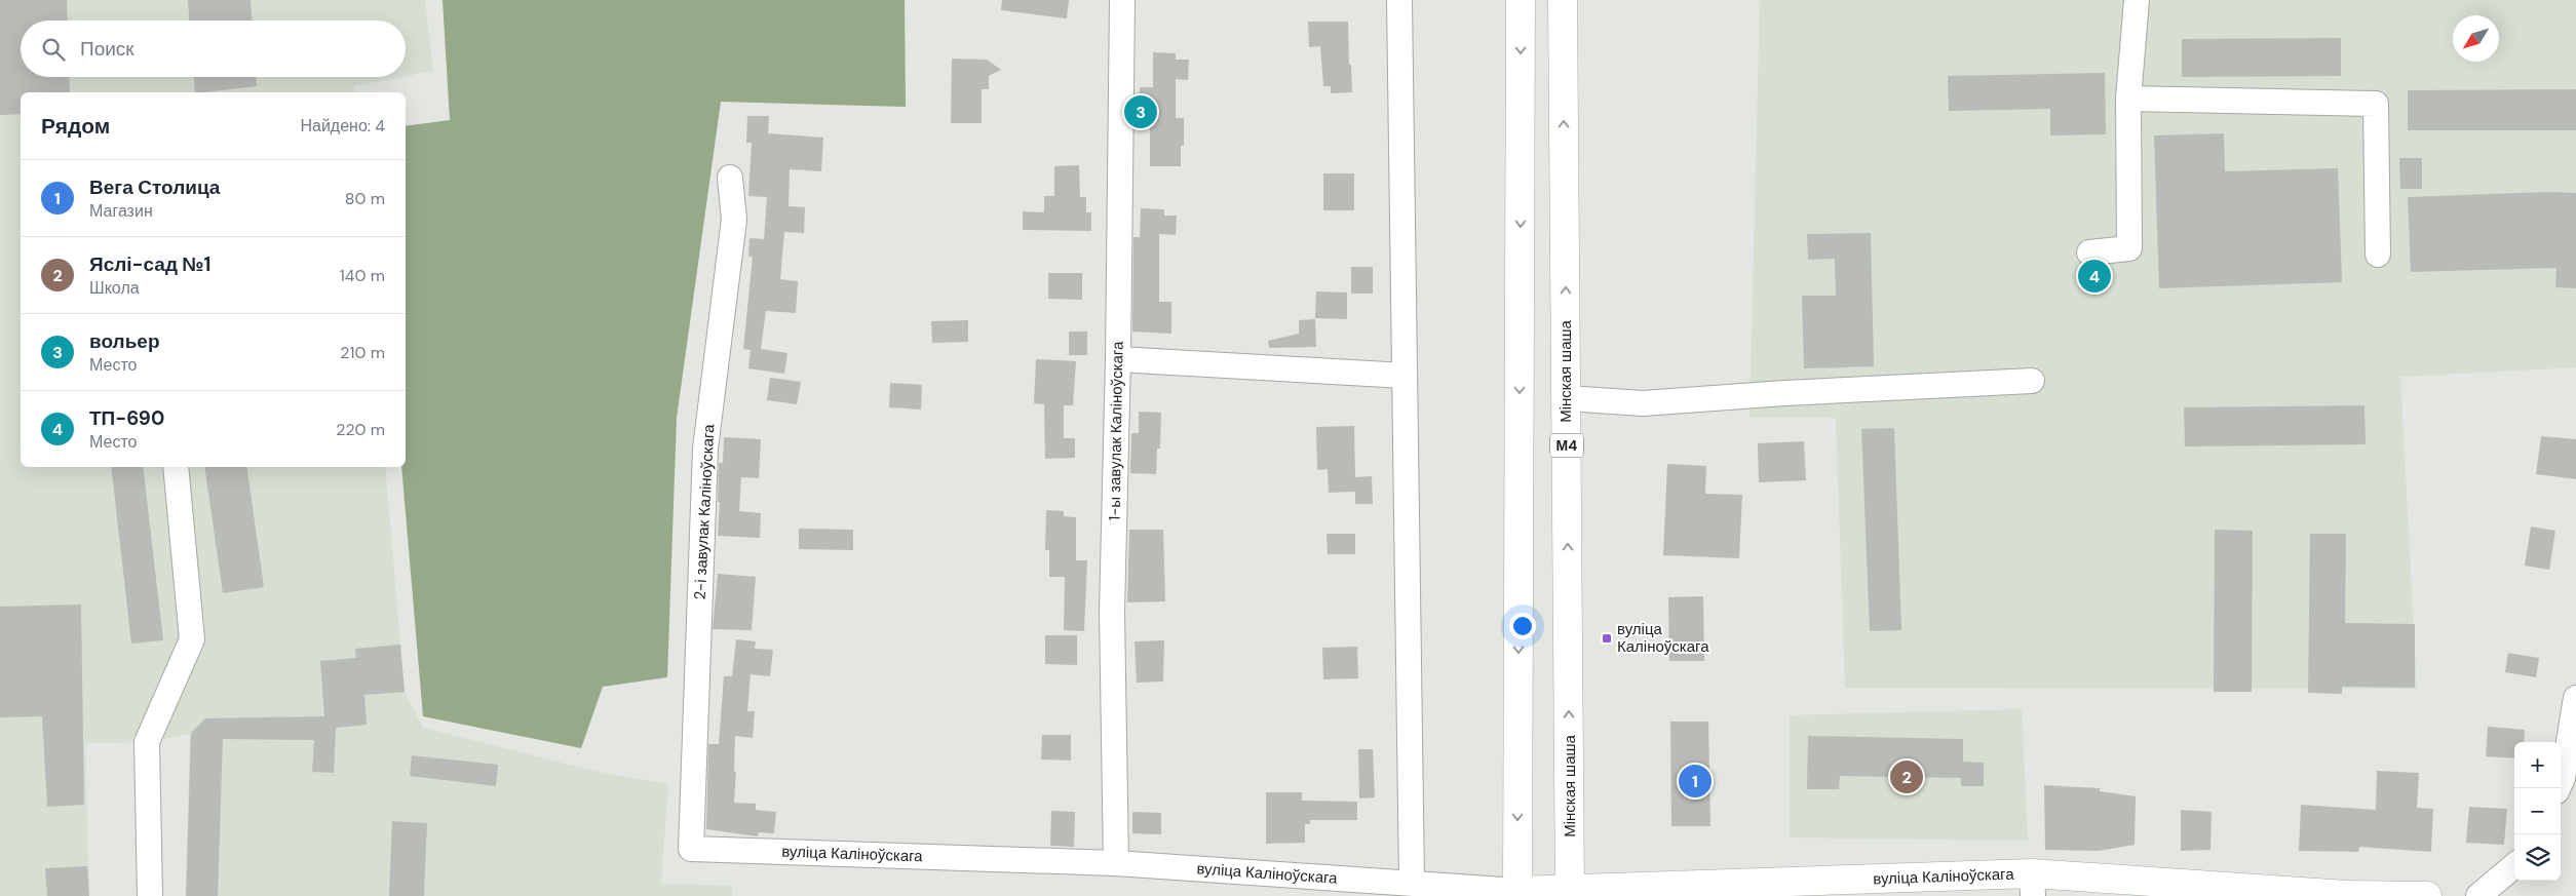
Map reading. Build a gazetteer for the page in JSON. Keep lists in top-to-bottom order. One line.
{"streets":{"main road":["Мінская шаша","М4","вуліца Каліноўскага"],"street":["1-ы завулак Каліноўскага","2-і завулак Каліноўскага"]},"crossings":[["Мінская шаша","вуліца Каліноўскага"],["1-ы завулак Каліноўскага","вуліца Каліноўскага"],["2-і завулак Каліноўскага","вуліца Каліноўскага"]],"places":{"transit":["вуліца Каліноўскага"]},"north":"bottom left","page":{"search":"Поиск","heading":["Рядом","Найдено: 4"],"pins":["3","4","2","1"],"list":[{"mark":"1","name":"Вега Столица","note":"Магазин","value":"80 m"},{"mark":"2","name":"Яслі-сад №1","note":"Школа","value":"140 m"},{"mark":"3","name":"вольер","note":"Место","value":"210 m"},{"mark":"4","name":"ТП-690","note":"Место","value":"220 m"}],"map_buttons":["+","−"]}}
